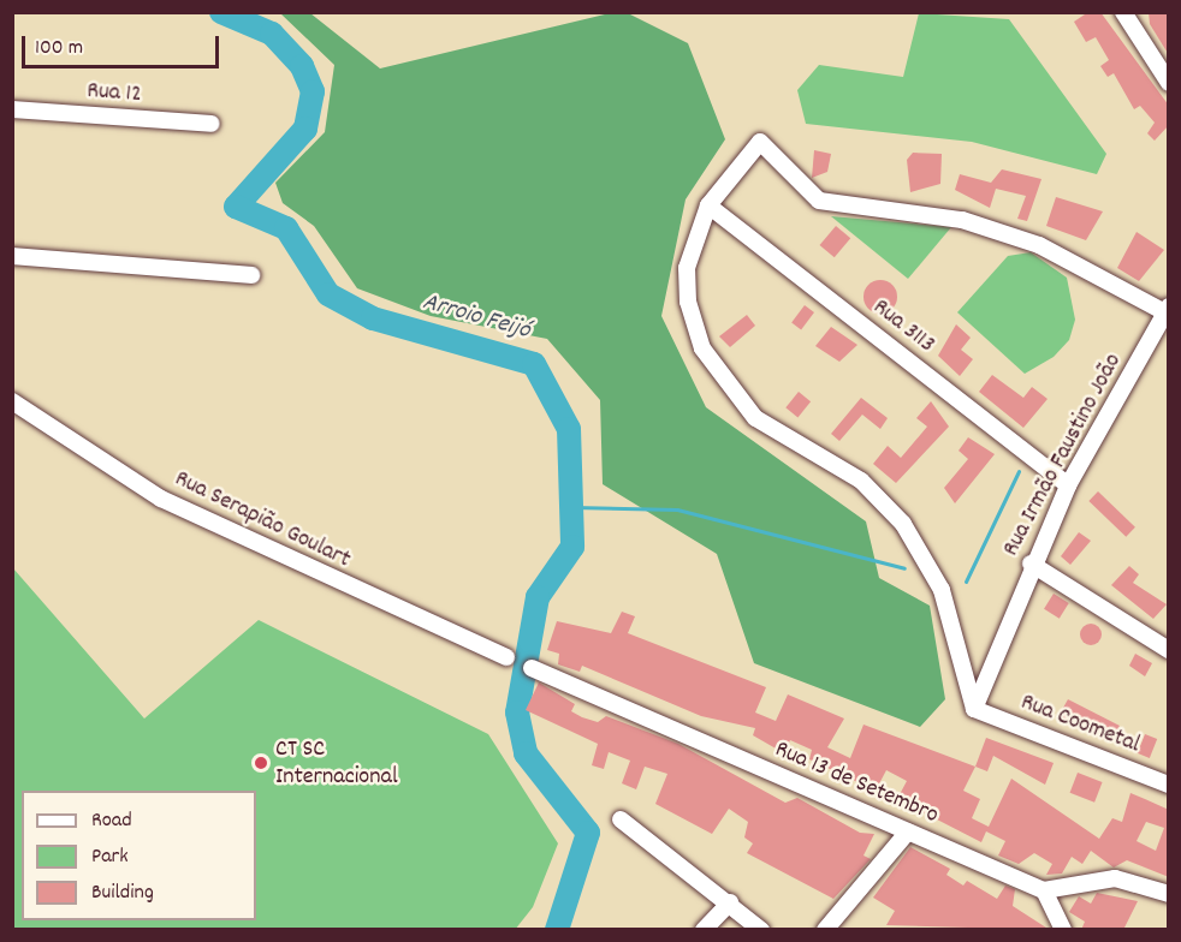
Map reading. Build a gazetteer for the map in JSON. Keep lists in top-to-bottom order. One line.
{"streets":{"street":["Rua 12","Rua 3113","Rua Irmão Faustino João","Rua Serapião Goulart","Rua Coometal","Rua 13 de Setembro"]},"crossings":[["Rua 3113","Rua Irmão Faustino João"],["Rua Irmão Faustino João","Rua Coometal"]],"water":["Arroio Feijó"],"places":["CT SC Internacional"],"legend":["Road","Park","Building"],"scale_bar":"100 m"}
